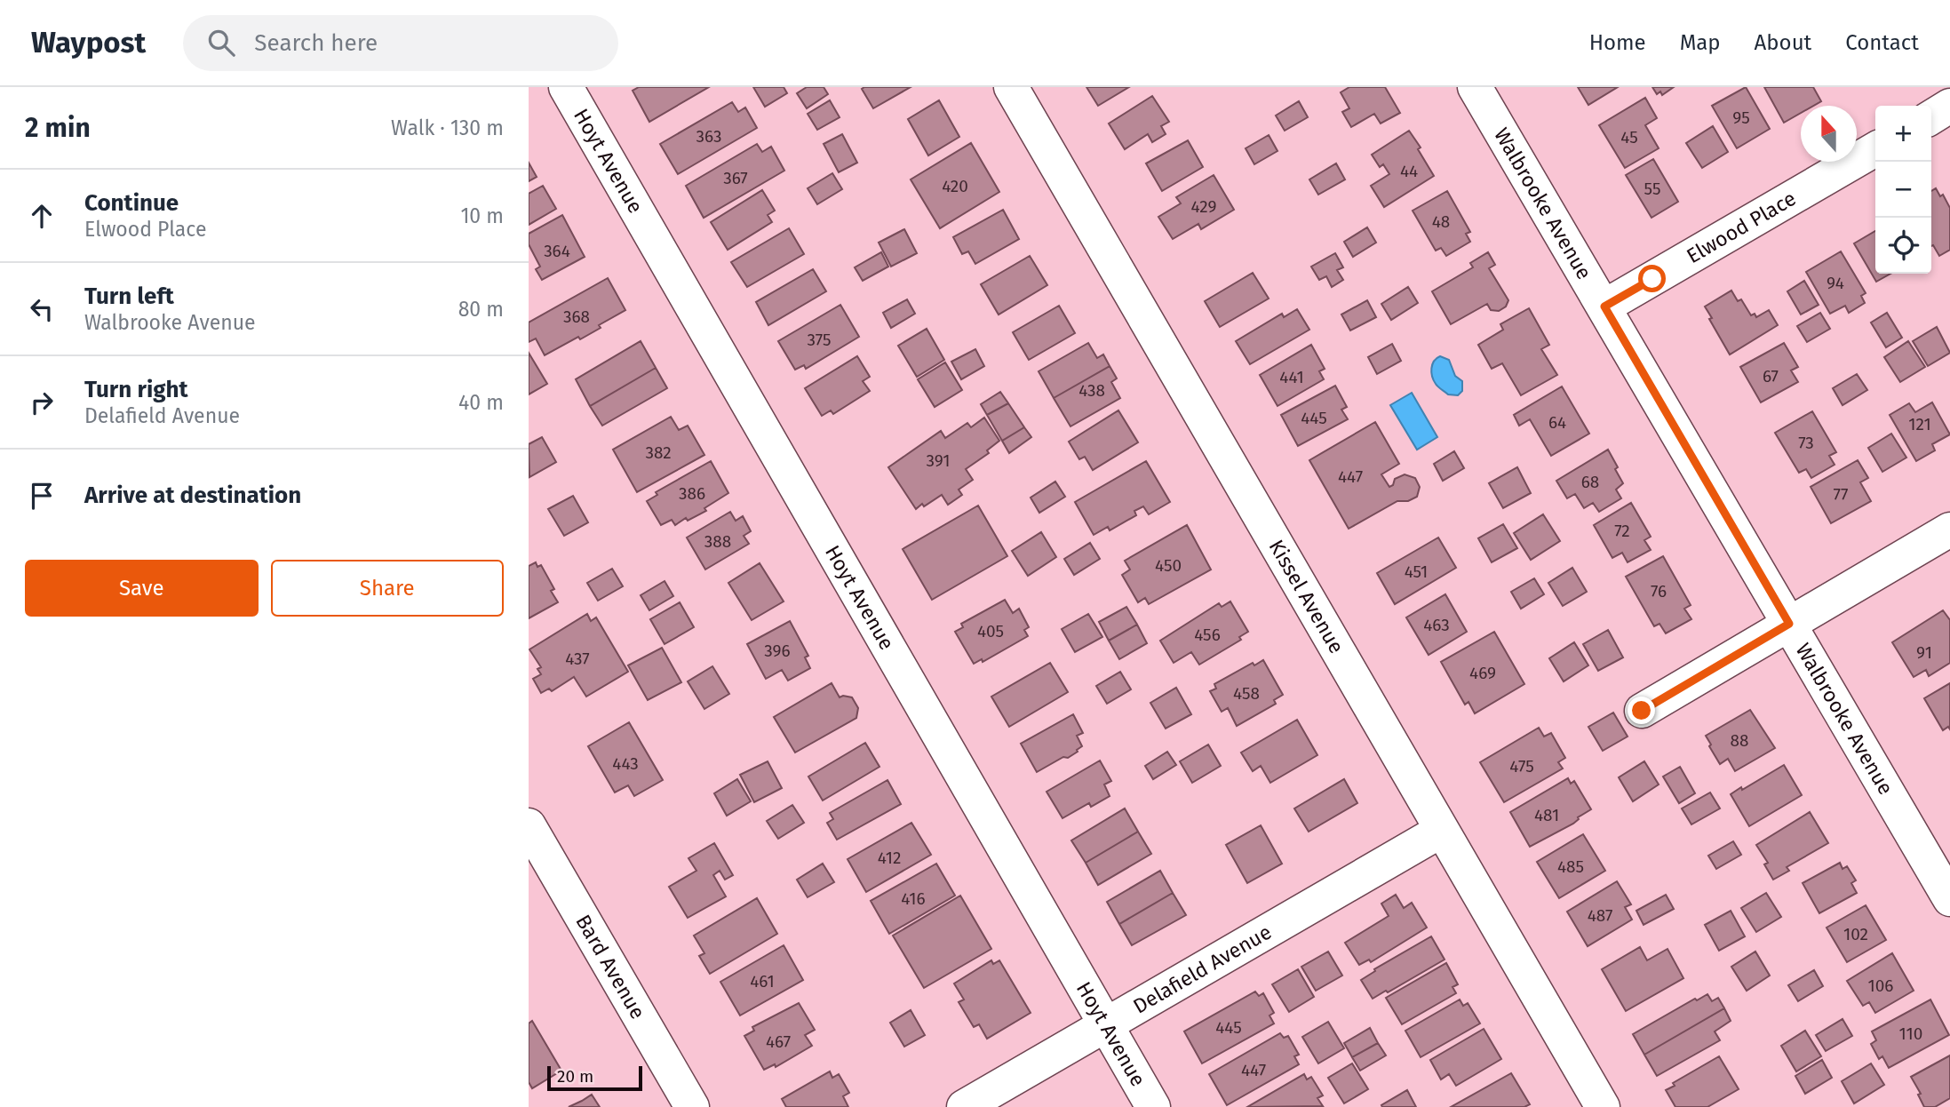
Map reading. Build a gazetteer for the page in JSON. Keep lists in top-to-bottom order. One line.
{"streets":{"street":["Hoyt Avenue","Walbrooke Avenue","Elwood Place","Kissel Avenue","Bard Avenue","Delafield Avenue"]},"crossings":[["Hoyt Avenue","Delafield Avenue"],["Walbrooke Avenue","Elwood Place"],["Kissel Avenue","Delafield Avenue"]],"house_numbers":["95","363","45","44","367","420","55","429","48","364","94","368","375","67","441","438","445","64","121","73","382","391","447","68","386","77","72","388","450","451","76","463","405","456","396","91","437","469","458","88","443","475","481","412","485","416","487","102","461","106","445","110","467","447"],"scale_bar":"20 m","north":"top","page":{"header":"Waypost","search":"Search here","nav":["Home","Map","About","Contact"],"heading":["2 min","Walk · 130 m"],"map_buttons":["+","−"],"list":[["Continue","Elwood Place","10 m"],["Turn left","Walbrooke Avenue","80 m"],["Turn right","Delafield Avenue","40 m"],"Arrive at destination"],"buttons":["Save","Share"],"scale":"20 m"}}
